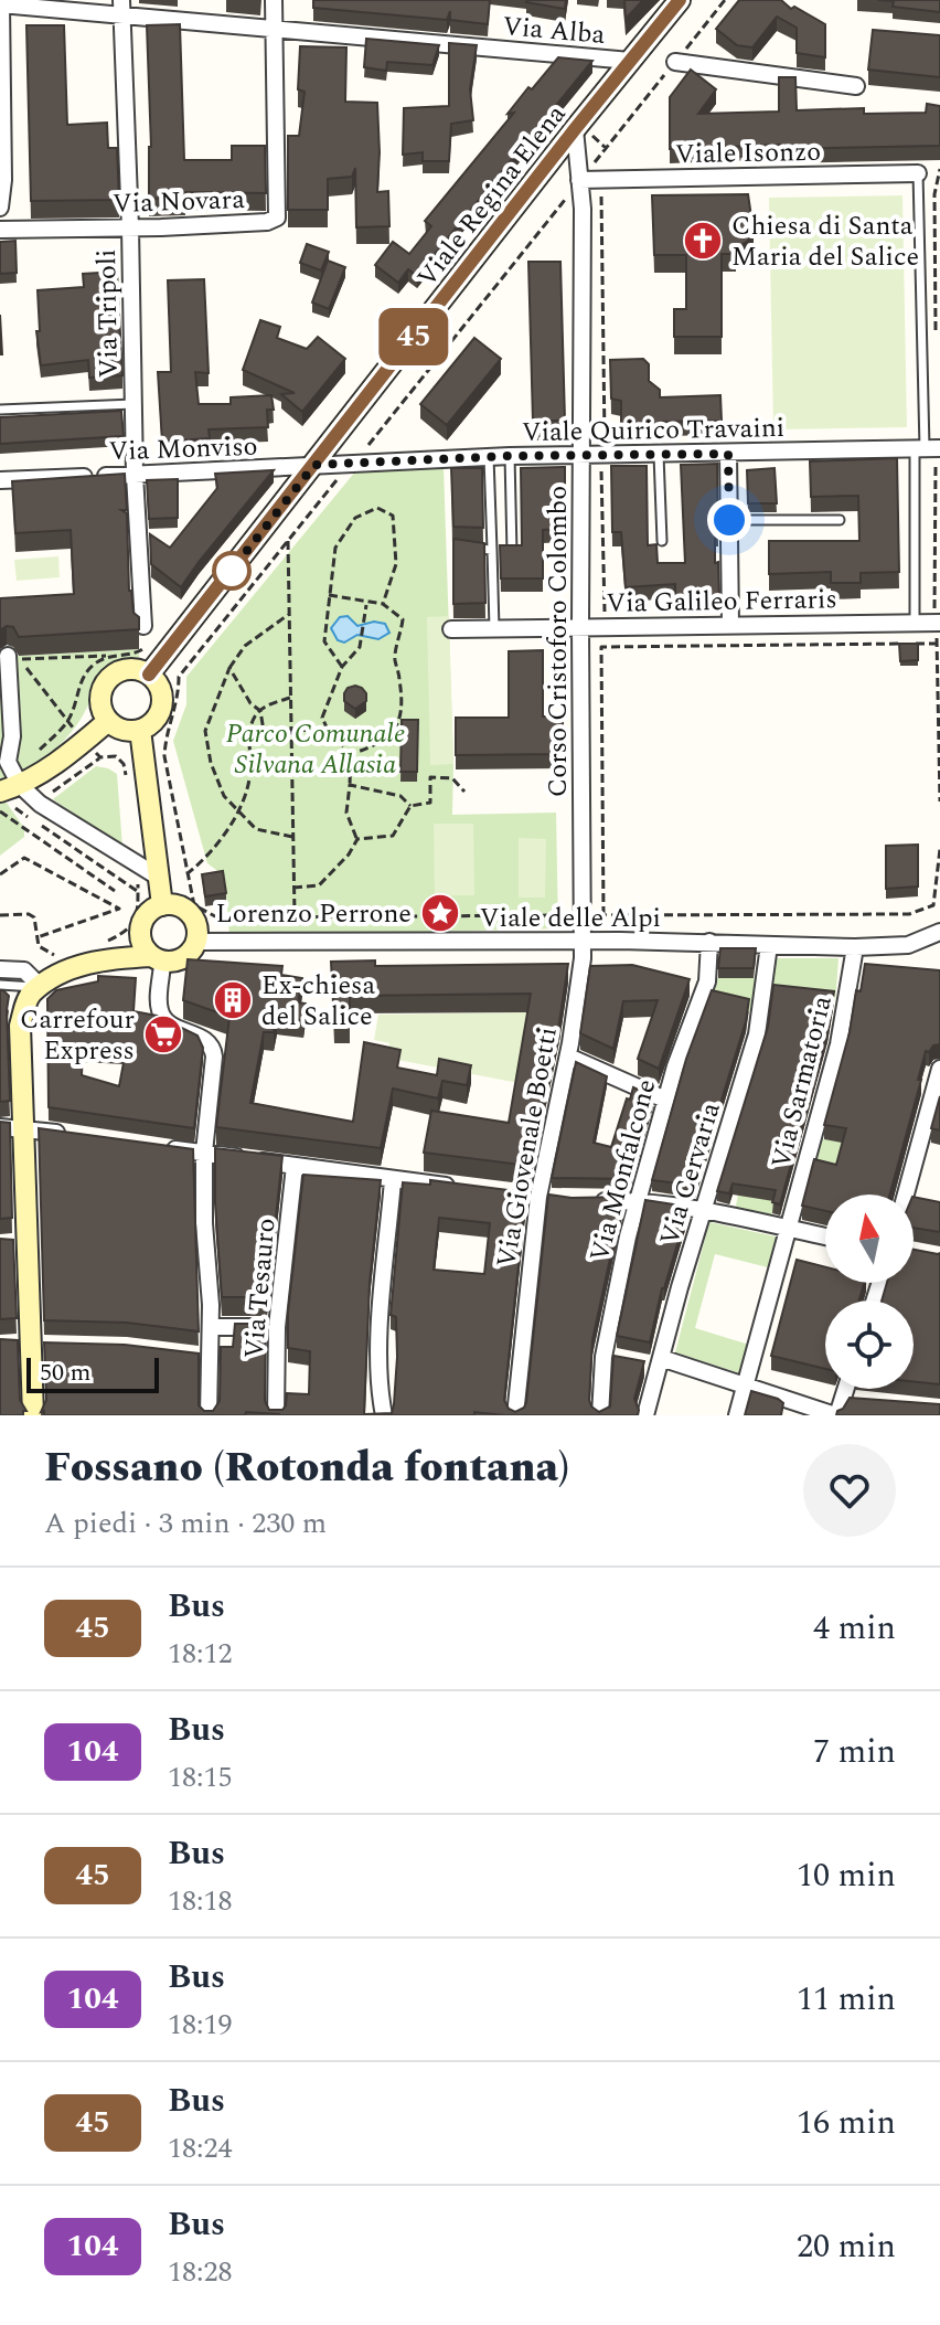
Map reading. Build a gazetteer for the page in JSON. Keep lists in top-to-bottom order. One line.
{"streets":{"main road":["Viale Regina Elena"],"street":["Via Alba","Viale Isonzo","Via Novara","Via Tripoli","Viale Quirico Travaini","Via Monviso","Via Galileo Ferraris","Corso Cristoforo Colombo","Viale delle Alpi","Via Sarmatoria","Via Giovenale Boetti","Via Monfalcone","Via Cervaria","Via Tesauro"]},"crossings":[["Via Alba","Viale Regina Elena"],["Via Alba","Via Novara"],["Via Alba","Via Tripoli"],["Viale Isonzo","Corso Cristoforo Colombo"],["Viale Regina Elena","Viale Quirico Travaini"],["Viale Regina Elena","Via Monviso"],["Viale Regina Elena","Corso Cristoforo Colombo"],["Via Novara","Via Tripoli"],["Via Tripoli","Via Monviso"],["Viale Quirico Travaini","Via Monviso"],["Viale Quirico Travaini","Corso Cristoforo Colombo"],["Via Galileo Ferraris","Corso Cristoforo Colombo"],["Corso Cristoforo Colombo","Viale delle Alpi"],["Corso Cristoforo Colombo","Via Giovenale Boetti"],["Viale delle Alpi","Via Sarmatoria"],["Viale delle Alpi","Via Giovenale Boetti"],["Viale delle Alpi","Via Monfalcone"],["Viale delle Alpi","Via Cervaria"]],"parks":["Parco Comunale Silvana Allasia"],"places":{"church":["Chiesa di Santa Maria del Salice"],"place":["Lorenzo Perrone"],"building":["Ex-chiesa del Salice"],"supermarket":["Carrefour Express"]},"lines":["bus line 45"],"scale_bar":"50 m","north":"top","page":{"on_map":"45","scale":"50 m","heading":["Fossano (Rotonda fontana)","A piedi · 3 min · 230 m"],"list":[{"mark":"45","name":"Bus","note":"18:12","value":"4 min"},{"mark":"104","name":"Bus","note":"18:15","value":"7 min"},{"mark":"45","name":"Bus","note":"18:18","value":"10 min"},{"mark":"104","name":"Bus","note":"18:19","value":"11 min"},{"mark":"45","name":"Bus","note":"18:24","value":"16 min"},{"mark":"104","name":"Bus","note":"18:28","value":"20 min"}]}}
